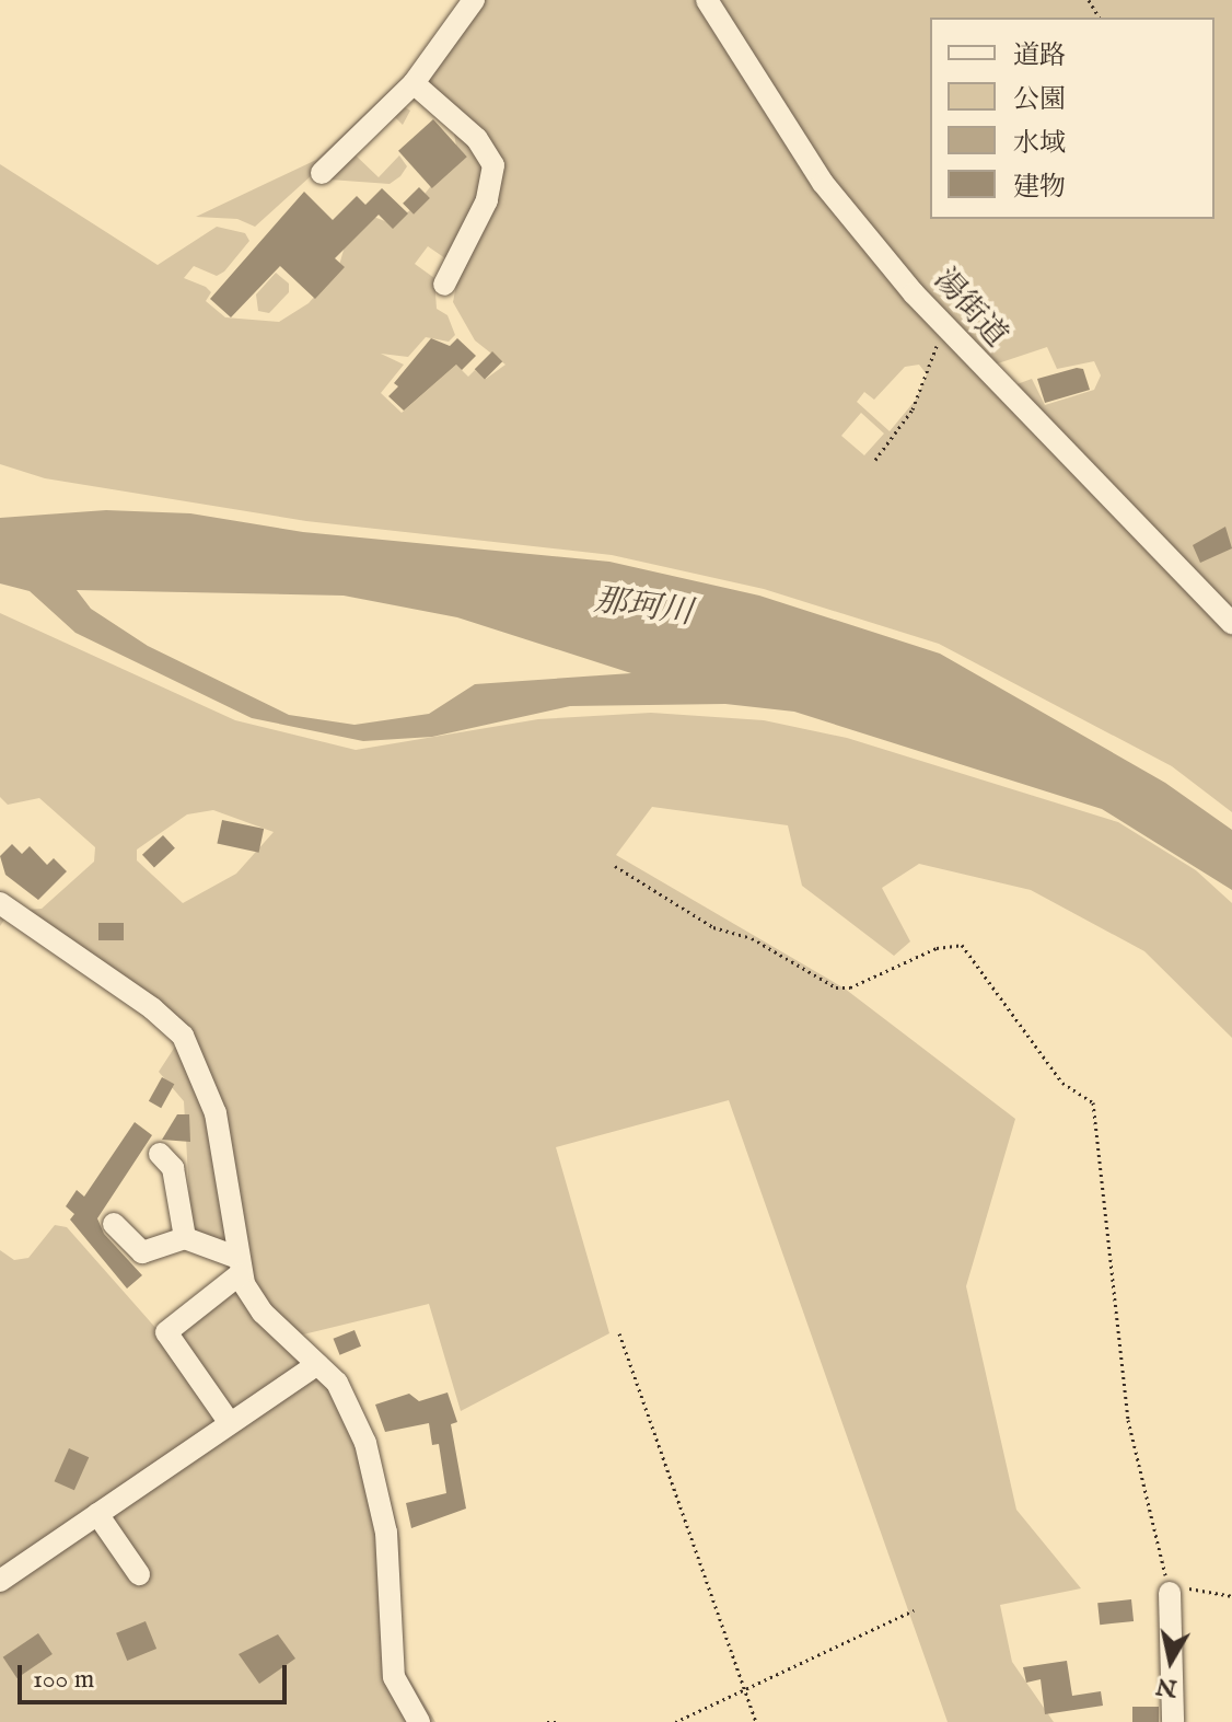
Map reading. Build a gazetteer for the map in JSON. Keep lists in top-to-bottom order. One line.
{"streets":{"street":["湯街道"]},"water":["那珂川"],"legend":["道路","公園","水域","建物"],"scale_bar":"100 m","north":"bottom"}
